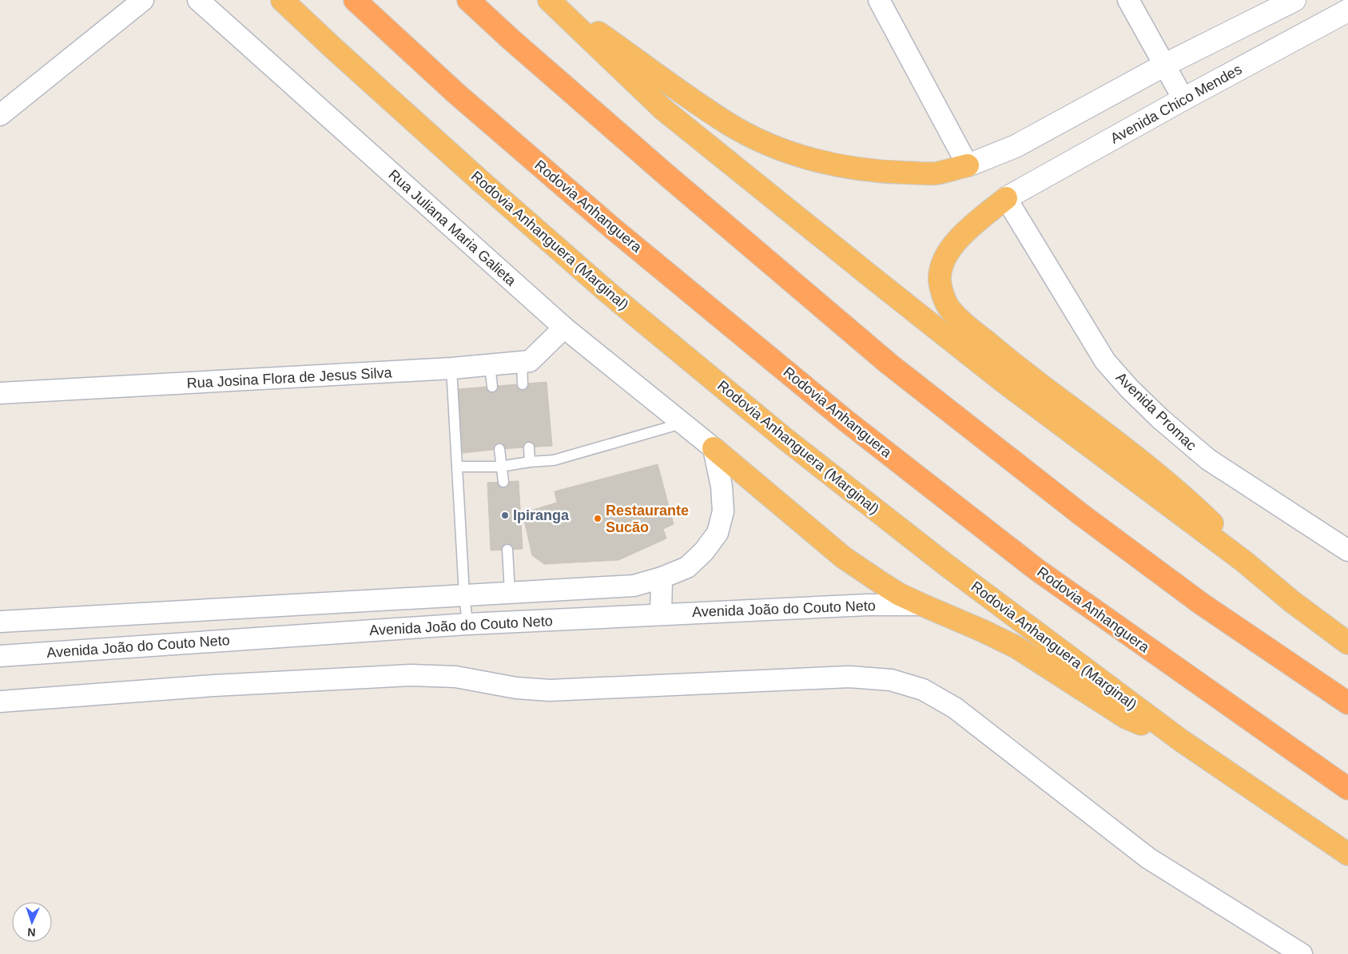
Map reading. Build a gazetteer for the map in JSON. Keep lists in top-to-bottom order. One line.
{"streets":{"highway":["Rodovia Anhanguera","Rodovia Anhanguera (Marginal)"],"street":["Avenida Chico Mendes","Rua Juliana Maria Galieta","Rua Josina Flora de Jesus Silva","Avenida Promac","Avenida João do Couto Neto"]},"crossings":[["Avenida Chico Mendes","Avenida Promac"],["Rua Juliana Maria Galieta","Rua Josina Flora de Jesus Silva"]],"places":["Ipiranga","Restaurante Sucão"],"north":"bottom"}
